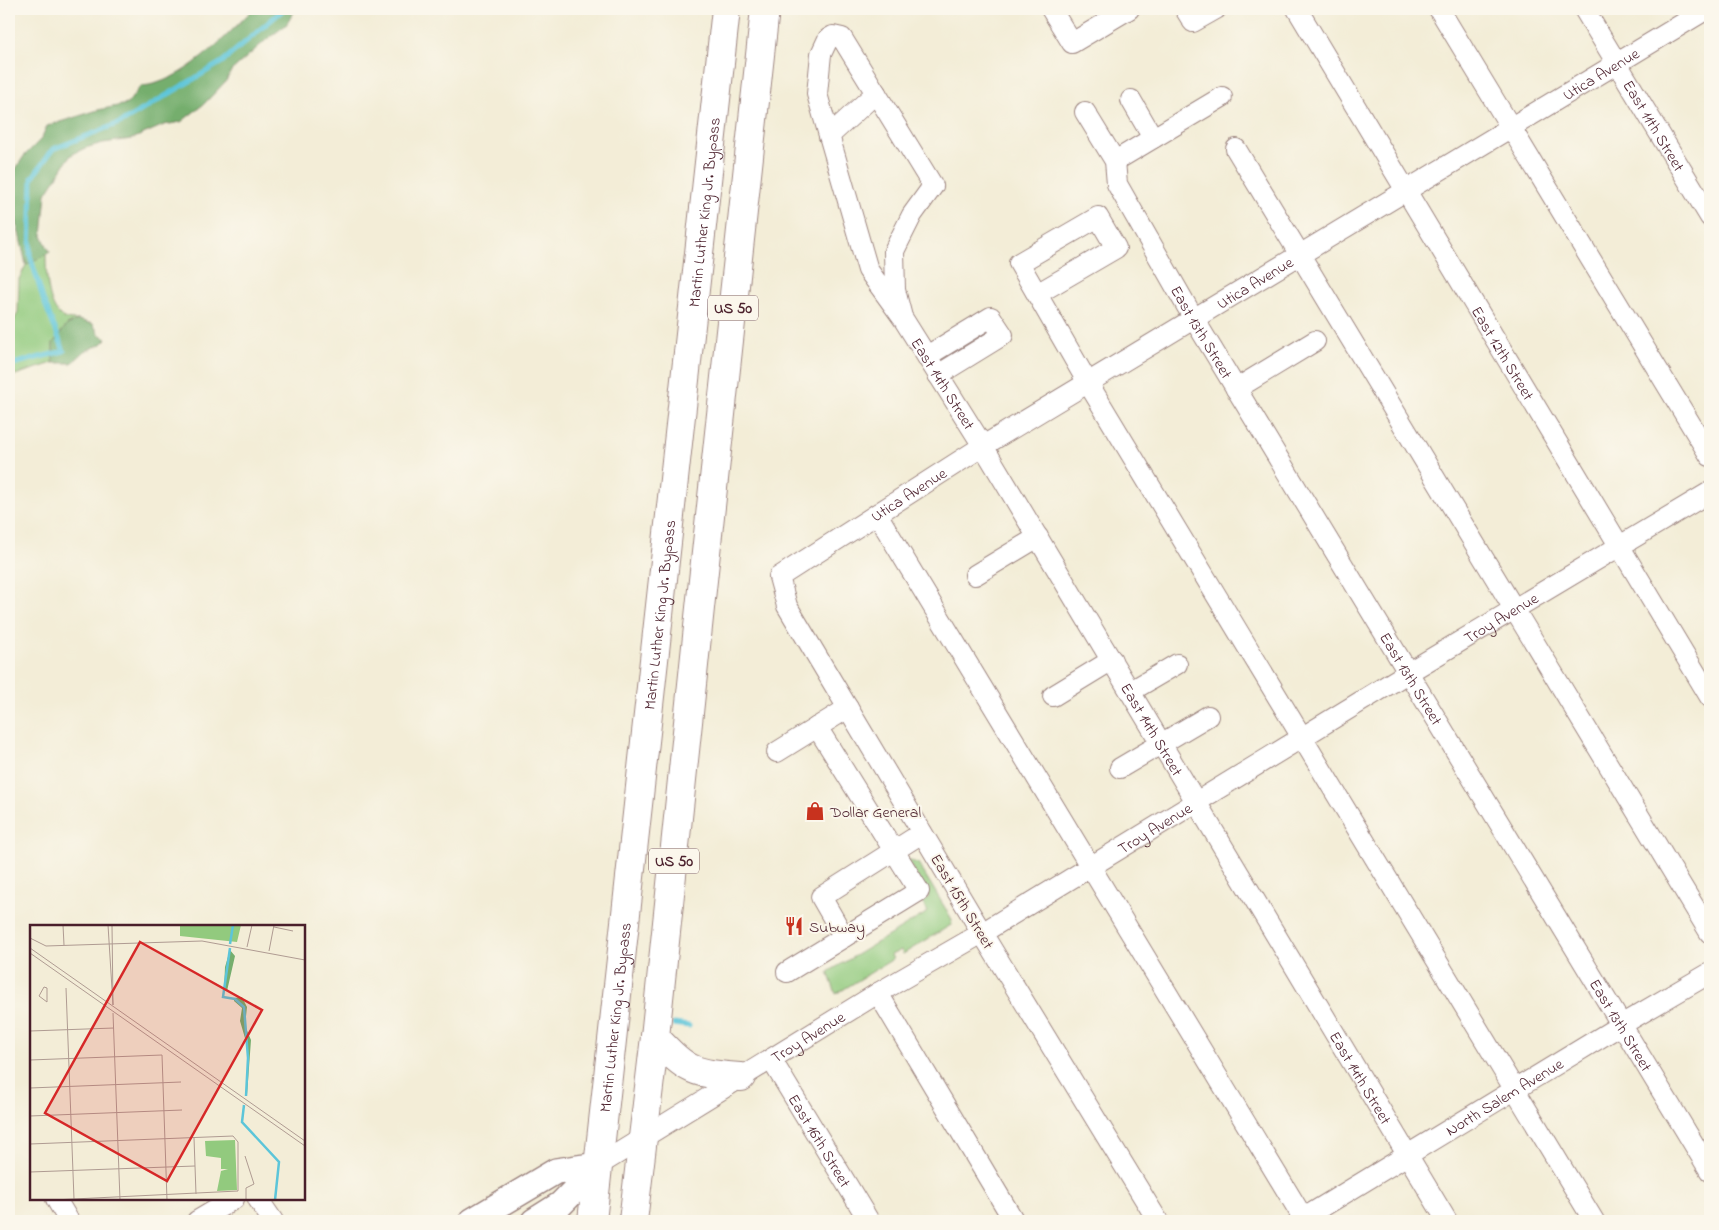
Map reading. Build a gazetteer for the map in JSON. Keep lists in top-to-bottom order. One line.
{"streets":{"highway":["Martin Luther King Jr. Bypass","US 50"],"main road":["Troy Avenue"],"street":["Utica Avenue","East 11th Street","East 13th Street","East 12th Street","East 14th Street","East 15th Street","North Salem Avenue","East 16th Street"]},"crossings":[["Utica Avenue","East 11th Street"],["Utica Avenue","East 13th Street"],["Utica Avenue","East 12th Street"],["Utica Avenue","East 14th Street"],["Utica Avenue","East 15th Street"],["Martin Luther King Jr. Bypass","Troy Avenue"],["US 50","Troy Avenue"],["East 13th Street","Troy Avenue"],["East 13th Street","North Salem Avenue"],["East 12th Street","Troy Avenue"],["East 14th Street","Troy Avenue"],["East 14th Street","North Salem Avenue"],["Troy Avenue","East 15th Street"],["Troy Avenue","East 16th Street"]],"places":{"shop":["Dollar General"],"restaurant":["Subway"]}}
